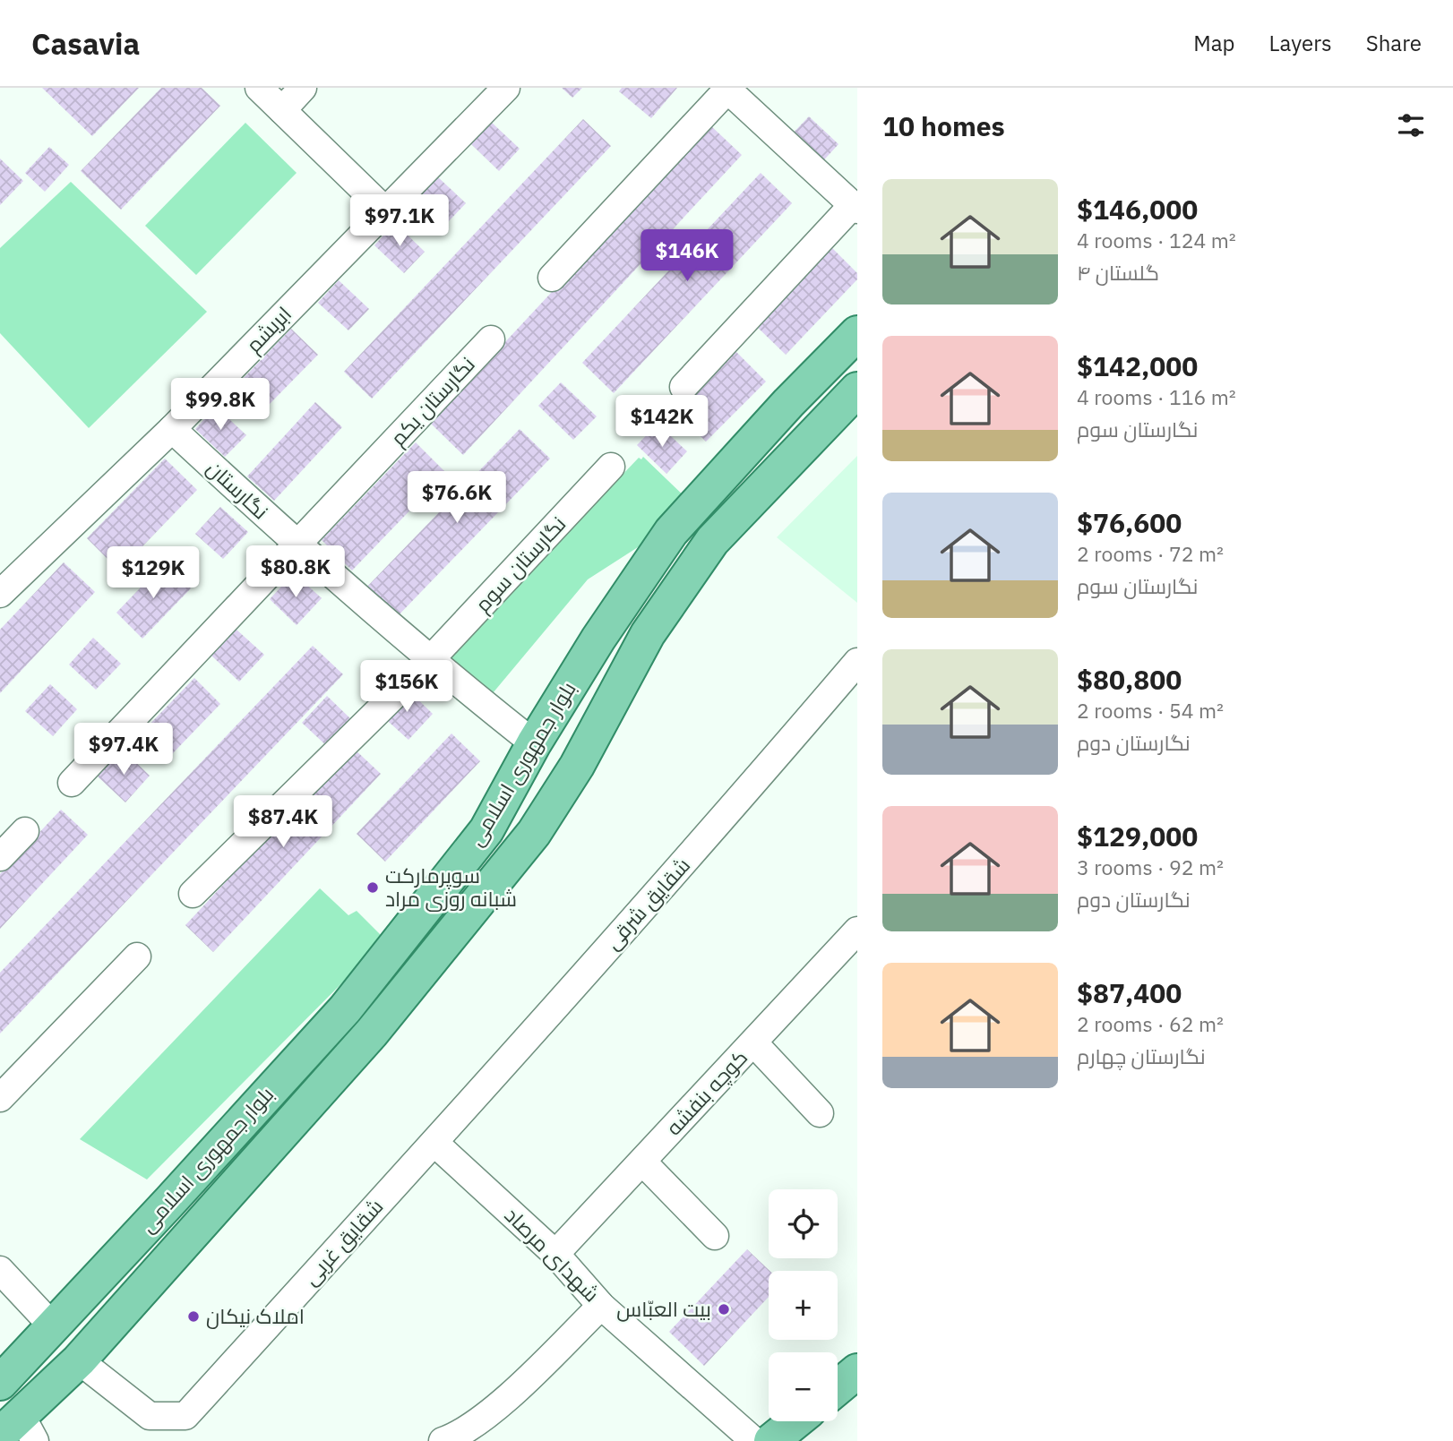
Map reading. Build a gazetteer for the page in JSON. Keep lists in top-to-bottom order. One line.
{"streets":{"main road":["بلوار جمهوری اسلامی"],"street":["ابریشم","نگارستان یکم","نگارستان","نگارستان سوم","شقایق شرقی","کوچه بنفشه","شقایق غربی","شهدای مرصاد"]},"crossings":[["ابریشم","نگارستان"],["نگارستان یکم","نگارستان"],["نگارستان","نگارستان سوم"],["نگارستان","بلوار جمهوری اسلامی"],["بلوار جمهوری اسلامی","شقایق غربی"],["شقایق شرقی","شقایق غربی"],["شقایق شرقی","شهدای مرصاد"],["کوچه بنفشه","شهدای مرصاد"],["شقایق غربی","شهدای مرصاد"]],"places":["سوپرمارکت شبانه روزی مراد","بیت العبّاس","املاک نیکان"],"page":{"header":"Casavia","nav":["Map","Layers","Share"],"heading":"10 homes","list":[{"name":"$146,000","note":"4 rooms · 124 m² · گلستان ۴"},{"name":"$142,000","note":"4 rooms · 116 m² · نگارستان سوم"},{"name":"$76,600","note":"2 rooms · 72 m² · نگارستان سوم"},{"name":"$80,800","note":"2 rooms · 54 m² · نگارستان دوم"},{"name":"$129,000","note":"3 rooms · 92 m² · نگارستان دوم"},{"name":"$87,400","note":"2 rooms · 62 m² · نگارستان چهارم"}],"price":["$97.1K","$146K","$99.8K","$142K","$76.6K","$80.8K","$129K","$156K","$97.4K","$87.4K"],"map_buttons":["+","−"]}}
